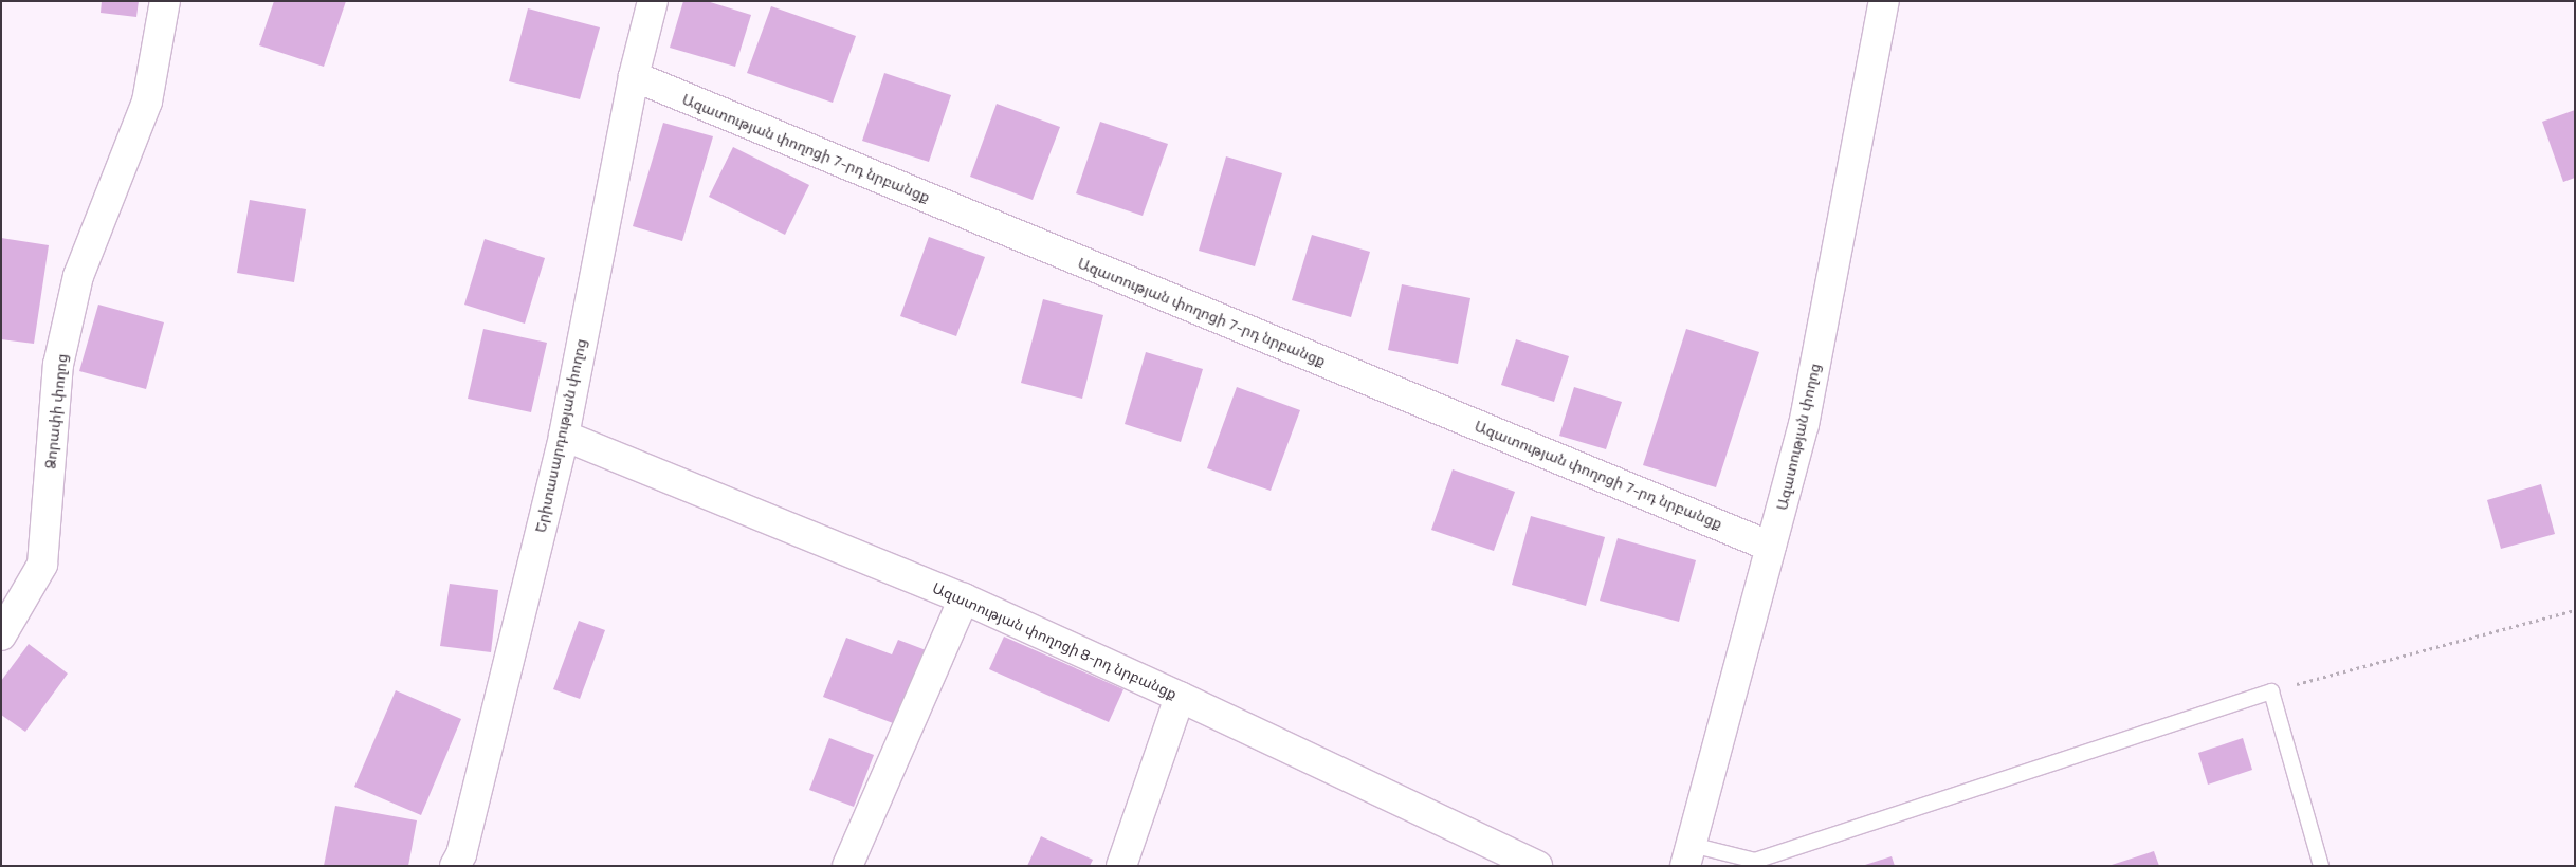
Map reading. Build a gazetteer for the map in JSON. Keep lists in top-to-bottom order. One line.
{"streets":{"street":["Ազատության փողոցի 7-րդ նրբանցք","Ձորափի փողոց","Երիտասարդության փողոց","Ազատության փողոց","Ազատության փողոցի 8-րդ նրբանցք"]},"crossings":[["Ազատության փողոցի 7-րդ նրբանցք","Երիտասարդության փողոց"],["Ազատության փողոցի 7-րդ նրբանցք","Ազատության փողոց"],["Երիտասարդության փողոց","Ազատության փողոցի 8-րդ նրբանցք"]]}
